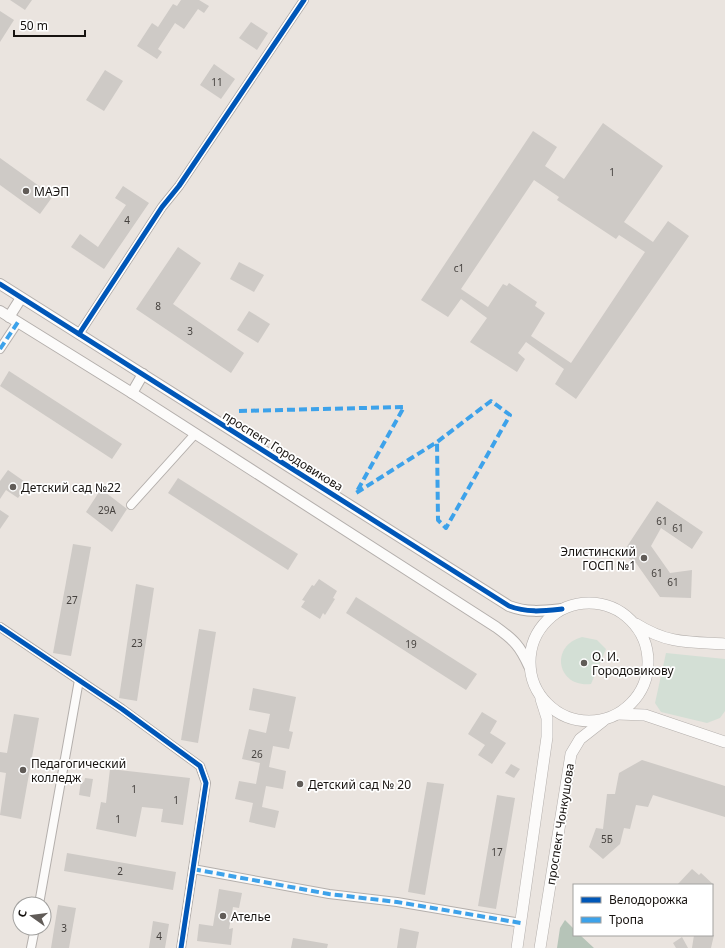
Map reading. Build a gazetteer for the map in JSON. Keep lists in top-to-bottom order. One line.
{"streets":{"main road":["проспект Чонкушова"],"street":["проспект Городовикова"]},"crossings":[["проспект Городовикова","проспект Чонкушова"]],"places":["МАЭП","Детский сад №22","Элистинский ГОСП №1","О. И. Городовикову","Педагогический колледж","Детский сад № 20","Ателье"],"house_numbers":["11","1","4","с1","8","3","29А","61","61","61","61","27","23","19","26","1","1","1","5Б","17","2","3","4"],"legend":["Велодорожка","Тропа"],"scale_bar":"50 m","north":"left"}
